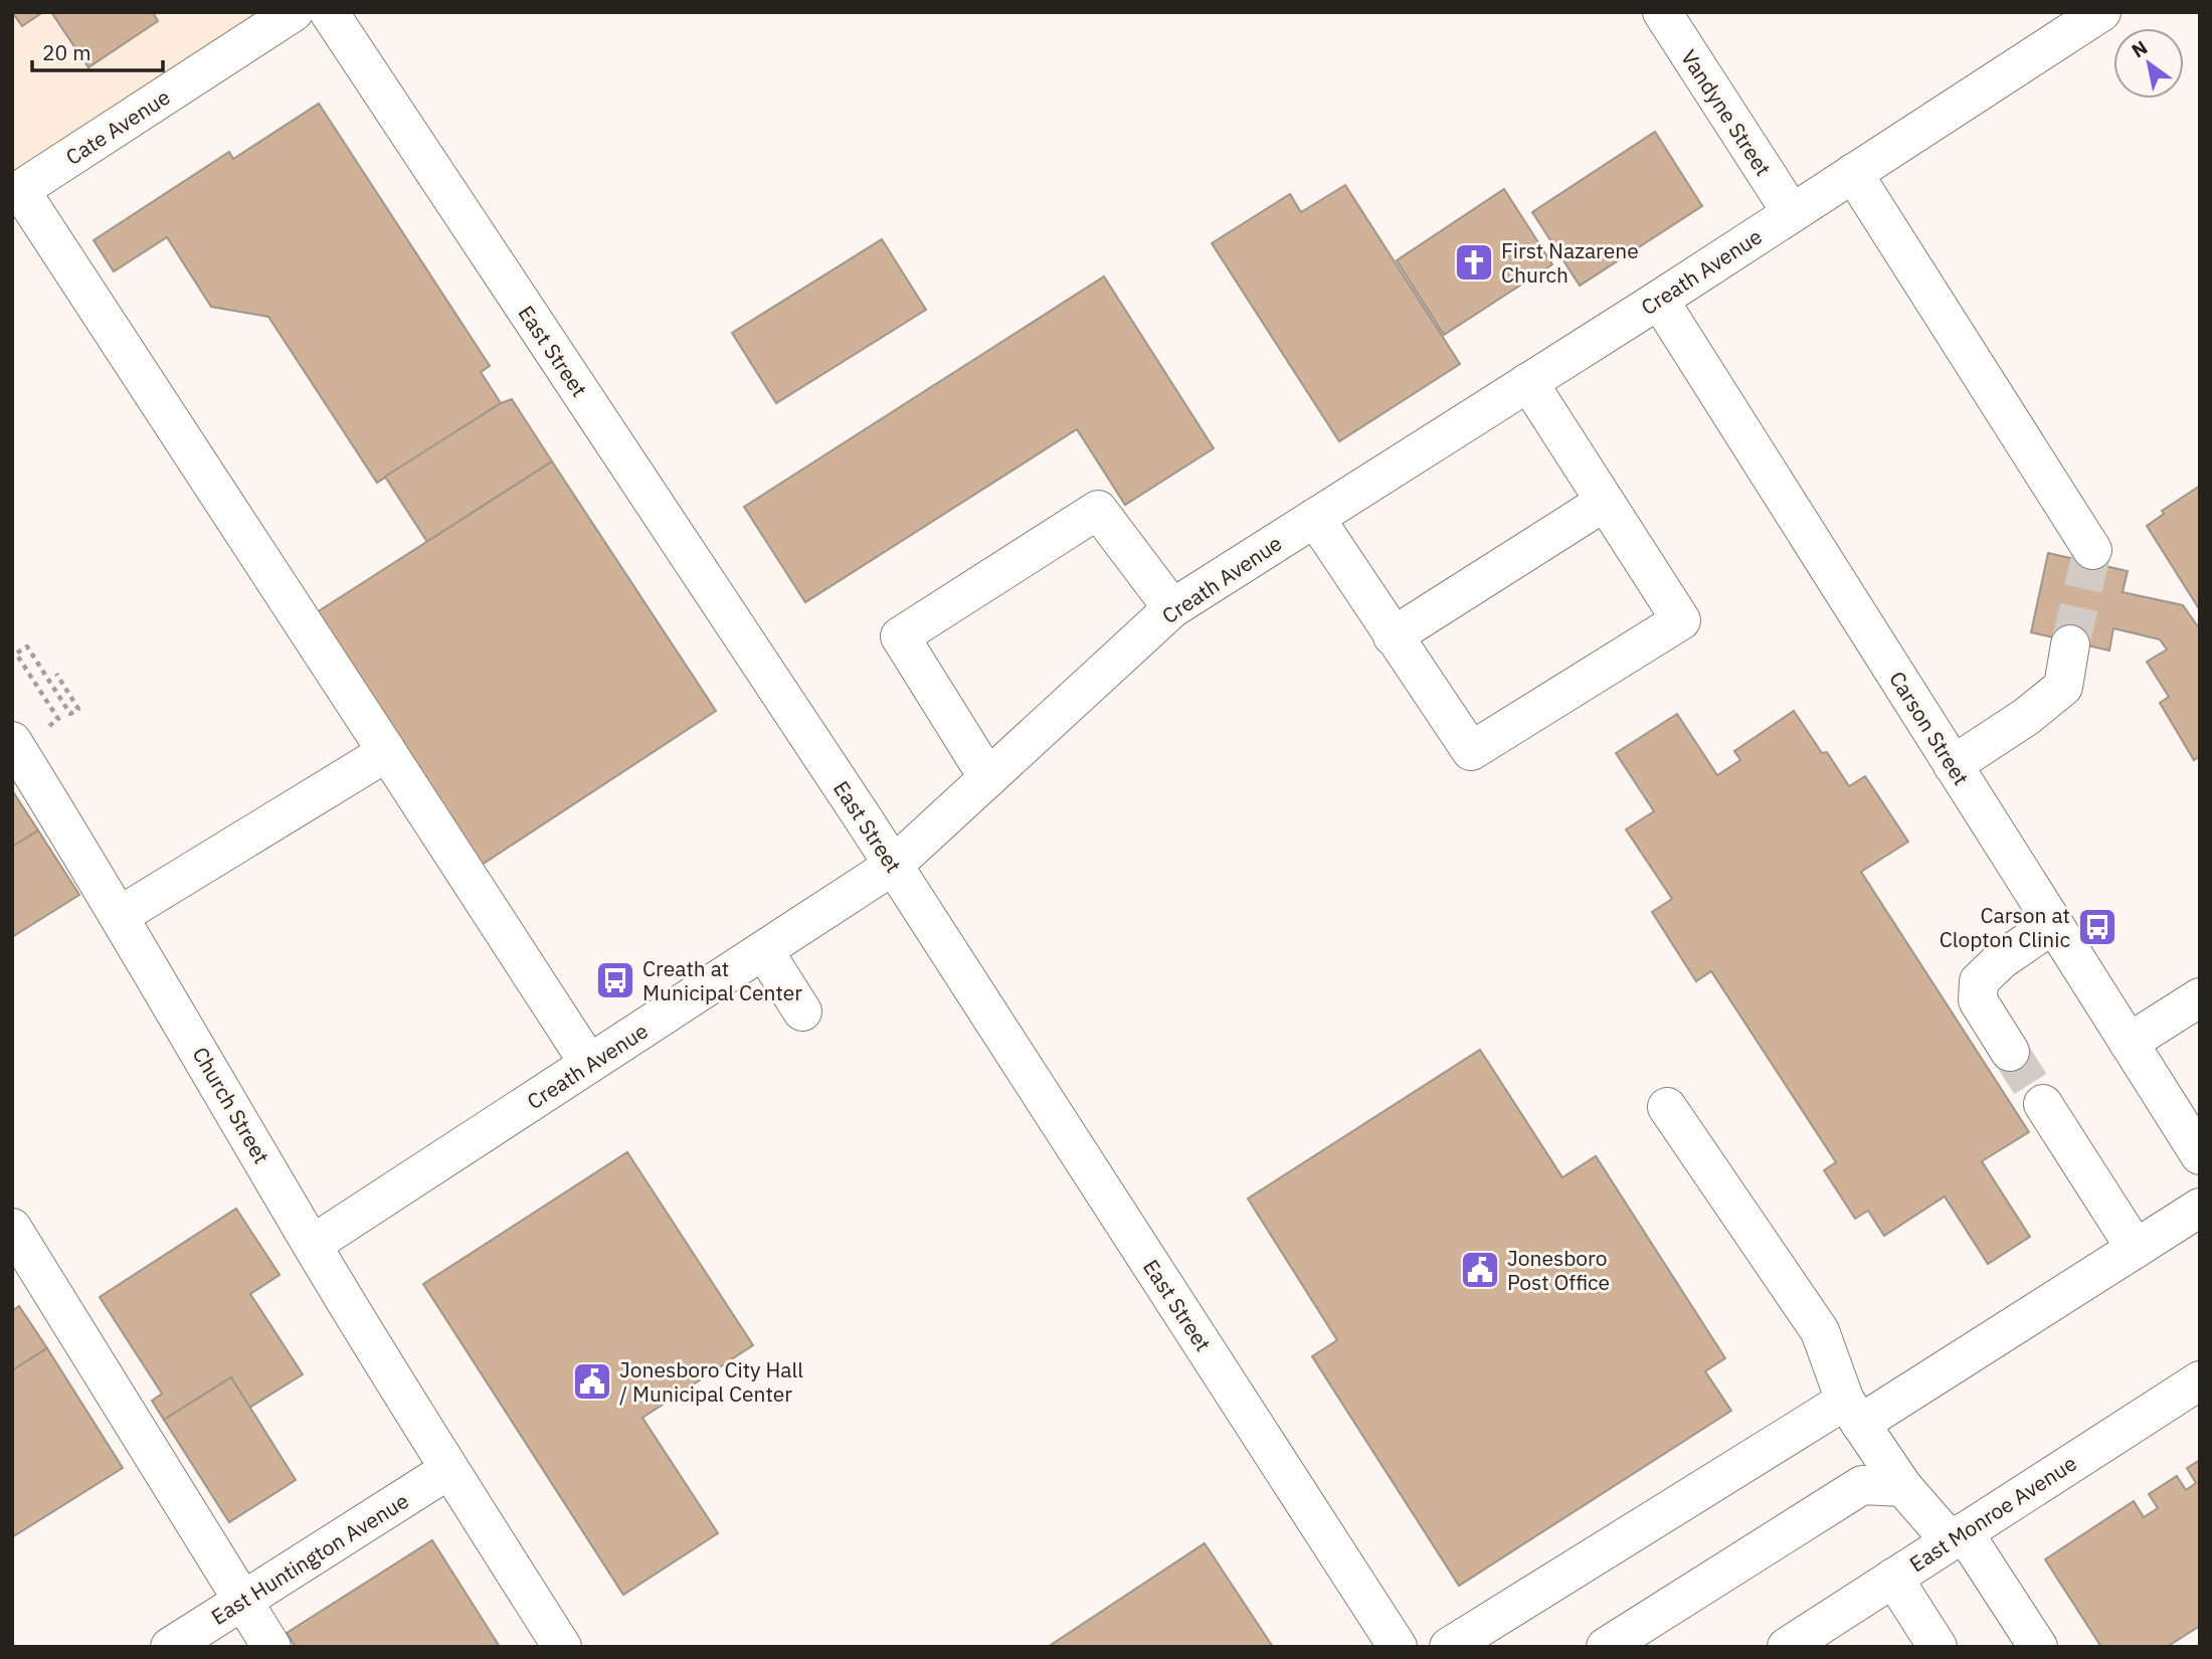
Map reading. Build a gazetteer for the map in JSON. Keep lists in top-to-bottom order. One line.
{"streets":{"street":["Vandyne Street","Cate Avenue","Creath Avenue","East Street","Carson Street","Church Street","East Monroe Avenue","East Huntington Avenue"]},"crossings":[["Vandyne Street","Creath Avenue"],["Creath Avenue","East Street"],["Creath Avenue","Carson Street"],["Creath Avenue","Church Street"],["Church Street","East Huntington Avenue"]],"places":{"church":["First Nazarene Church"],"bus stop":["Carson at Clopton Clinic","Creath at Municipal Center"],"public building":["Jonesboro Post Office","Jonesboro City Hall / Municipal Center"]},"scale_bar":"20 m","north":"top left"}
